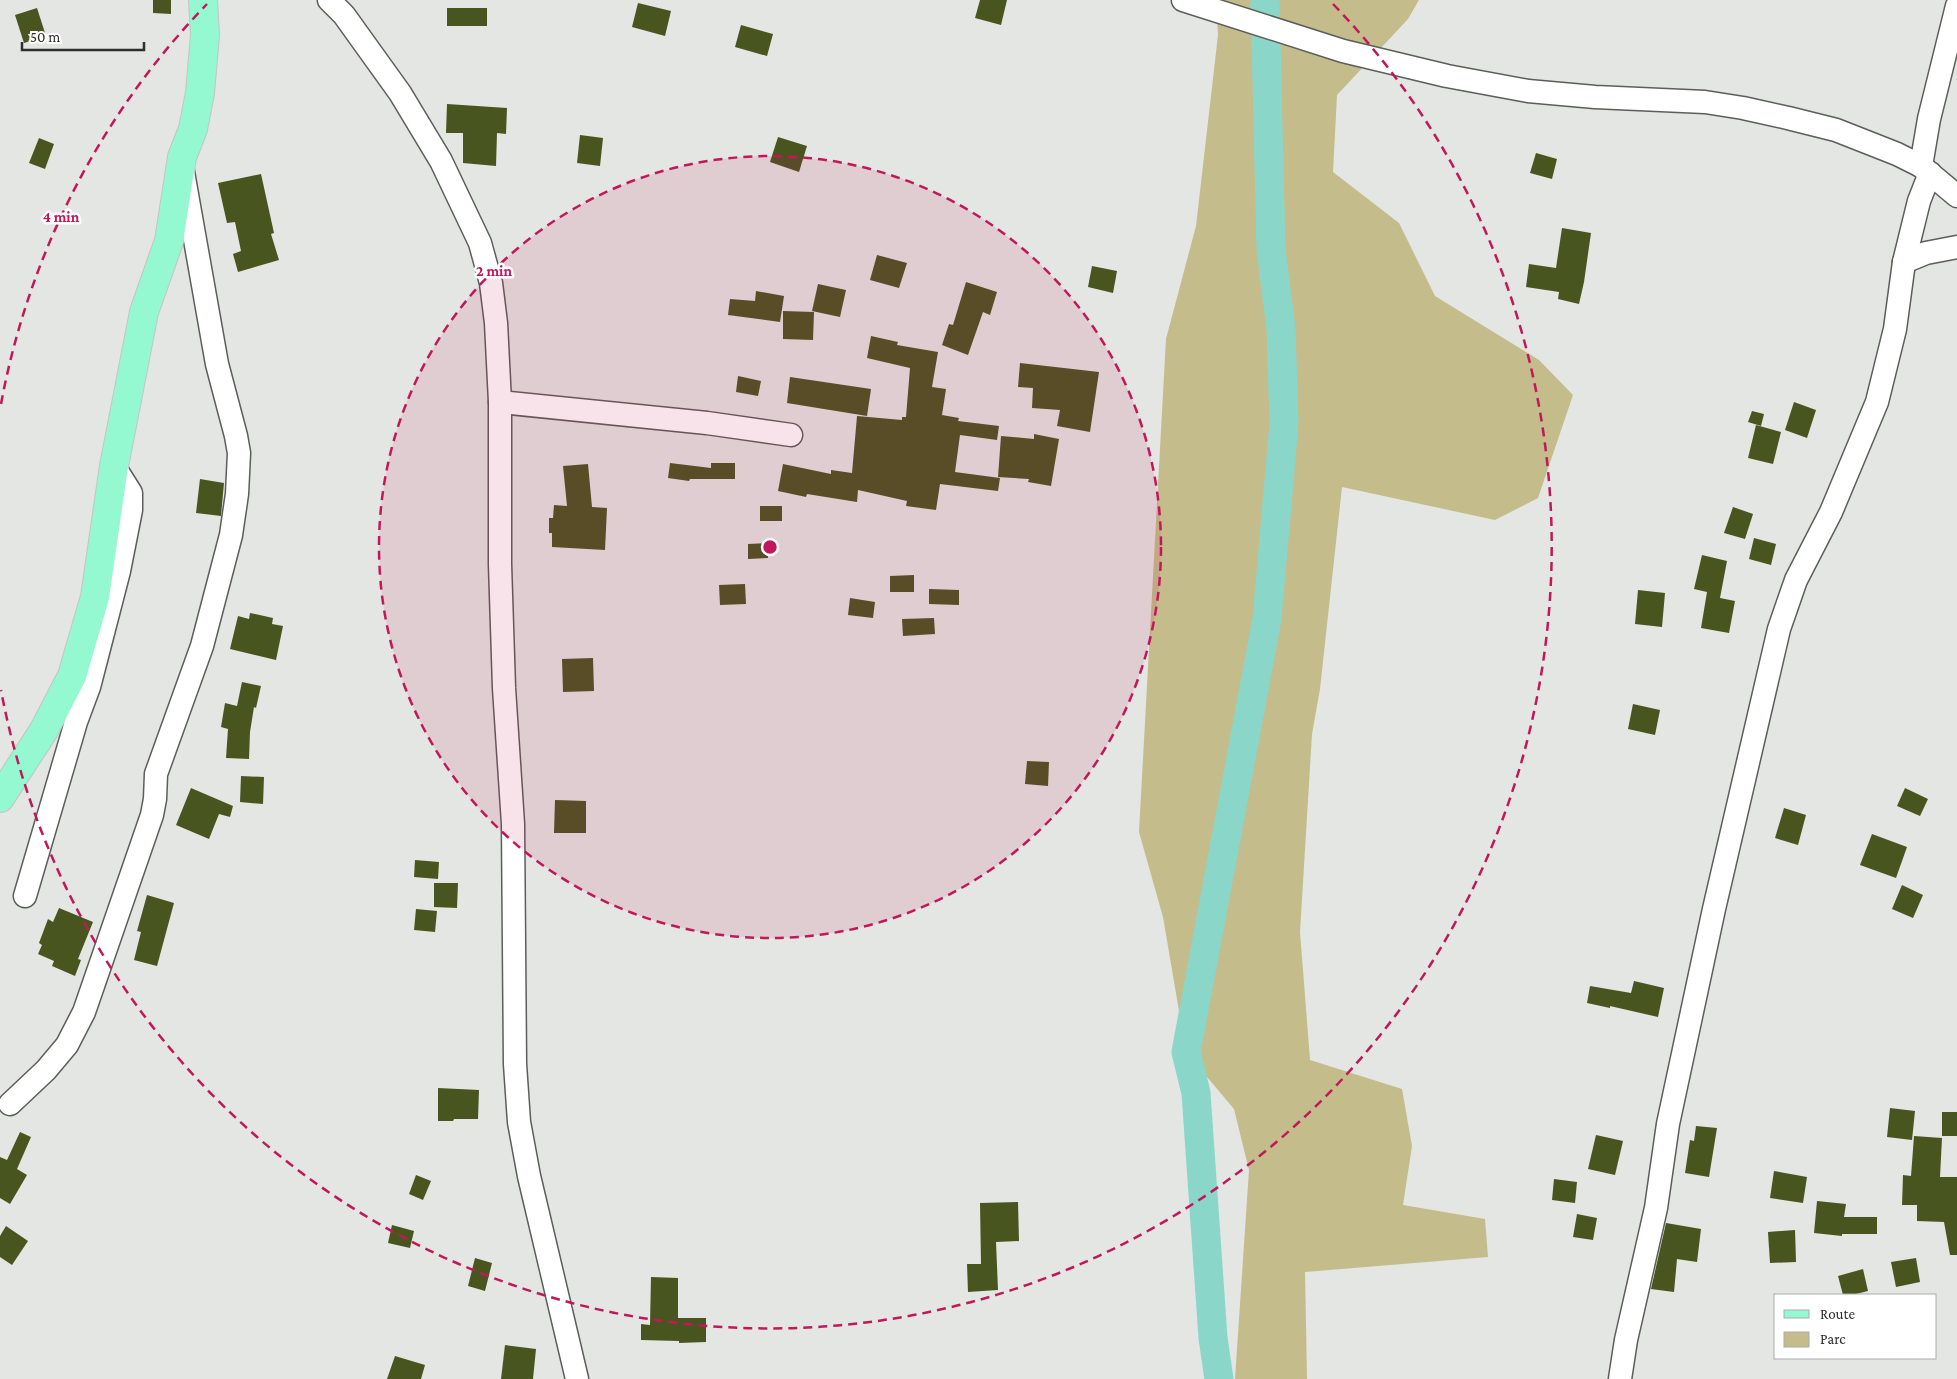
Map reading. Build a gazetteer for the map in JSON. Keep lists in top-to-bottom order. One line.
{"legend":["Route","Parc"],"scale_bar":"50 m","rings":["4 min","2 min"]}
